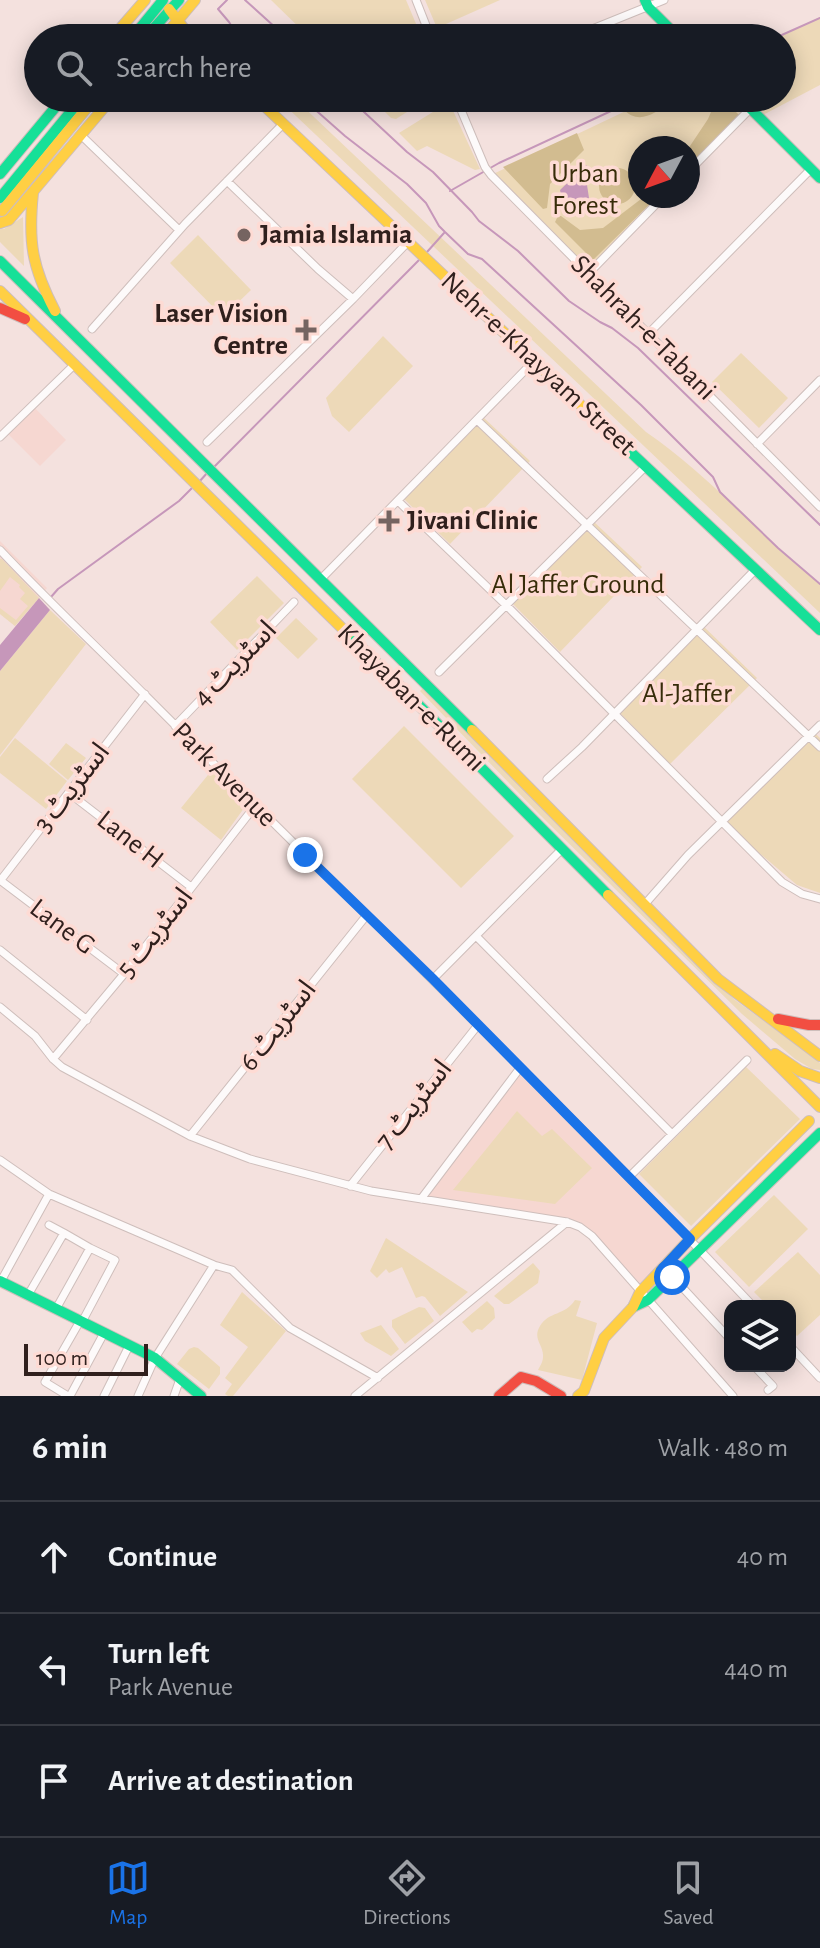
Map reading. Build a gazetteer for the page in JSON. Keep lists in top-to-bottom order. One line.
{"streets":{"main road":["Nehr-e-Khayyam Street","Khayaban-e-Rumi"],"street":["Shahrah-e-Tabani","اسٹریٹ 4","Park Avenue","اسٹریٹ 3","Lane H","Lane G","اسٹریٹ 5","اسٹریٹ 6","اسٹریٹ 7"]},"crossings":[["اسٹریٹ 4","Park Avenue"],["Park Avenue","اسٹریٹ 3"],["Park Avenue","اسٹریٹ 5"],["Park Avenue","اسٹریٹ 6"],["Park Avenue","اسٹریٹ 7"],["اسٹریٹ 3","Lane H"],["اسٹریٹ 3","Lane G"],["Lane H","اسٹریٹ 5"],["Lane G","اسٹریٹ 5"]],"parks":["Urban Forest","Al Jaffer Ground","Al-Jaffer"],"places":{"other":["Jamia Islamia"],"health":["Laser Vision Centre","Jivani Clinic"]},"scale_bar":"100 m","north":"bottom left","page":{"search":"Search here","scale":"100 m","heading":["6 min","Walk · 480 m"],"list":[["Continue","40 m"],["Turn left","Park Avenue","440 m"],"Arrive at destination"],"nav":["Map","Directions","Saved"]}}
